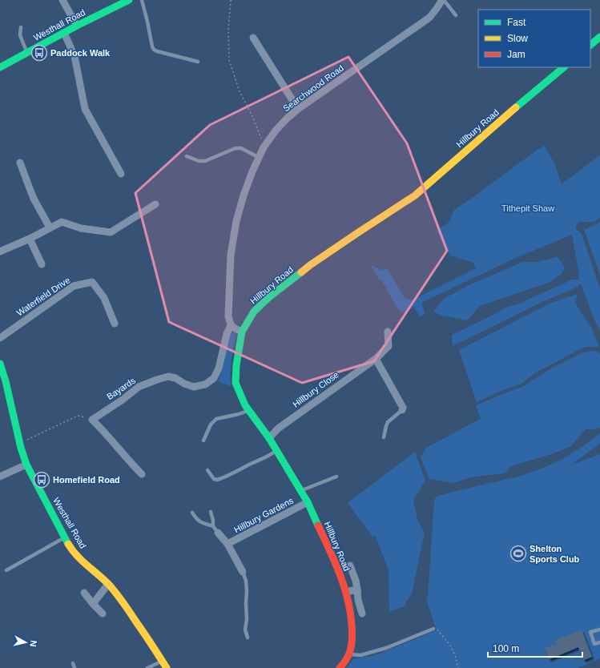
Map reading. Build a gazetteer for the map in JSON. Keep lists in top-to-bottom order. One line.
{"streets":{"main road":["Westhall Road","Hillbury Road"],"street":["Searchwood Road","Waterfield Drive","Bayards","Hillbury Close","Hillbury Gardens"]},"crossings":[["Searchwood Road","Bayards"],["Hillbury Road","Hillbury Close"],["Hillbury Road","Hillbury Gardens"]],"parks":["Tithepit Shaw"],"places":{"bus stop":["Paddock Walk","Homefield Road"],"sports":["Shelton Sports Club"]},"legend":["Fast","Slow","Jam"],"scale_bar":"100 m","north":"right"}
